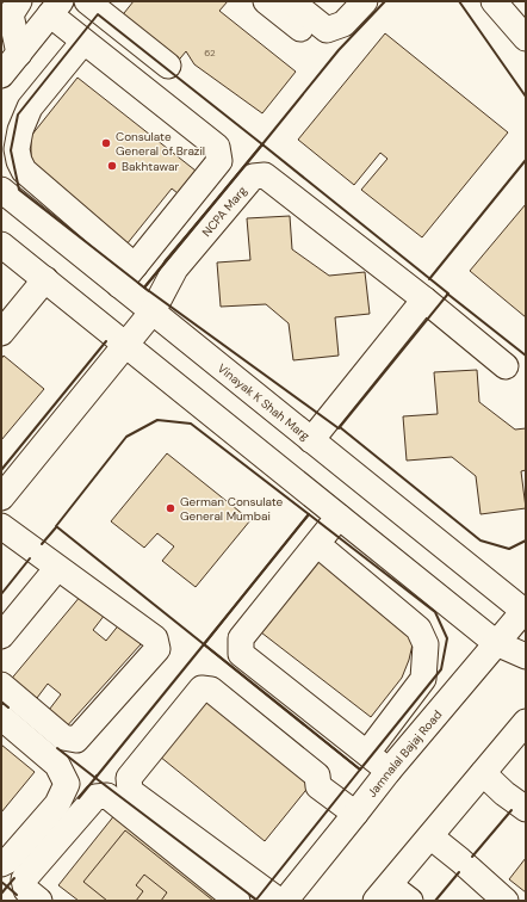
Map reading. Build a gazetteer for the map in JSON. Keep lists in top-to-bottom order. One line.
{"streets":{"street":["NCPA Marg","Vinayak K Shah Marg","Jamnalal Bajaj Road"]},"crossings":[["NCPA Marg","Vinayak K Shah Marg"],["Vinayak K Shah Marg","Jamnalal Bajaj Road"]],"places":["Consulate General of Brazil","Bakhtawar","German Consulate General Mumbai"],"house_numbers":["62"]}
